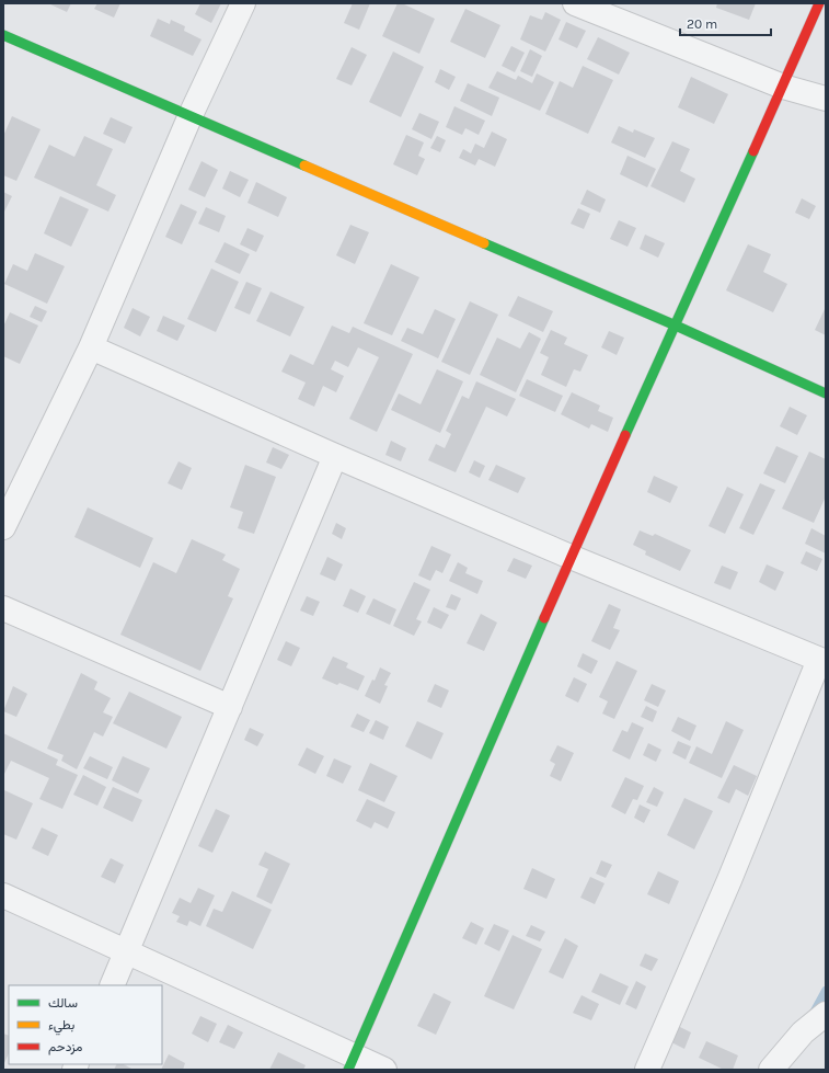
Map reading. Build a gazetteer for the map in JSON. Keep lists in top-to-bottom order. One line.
{"legend":["سالك","بطيء","مزدحم"],"scale_bar":"20 m"}
